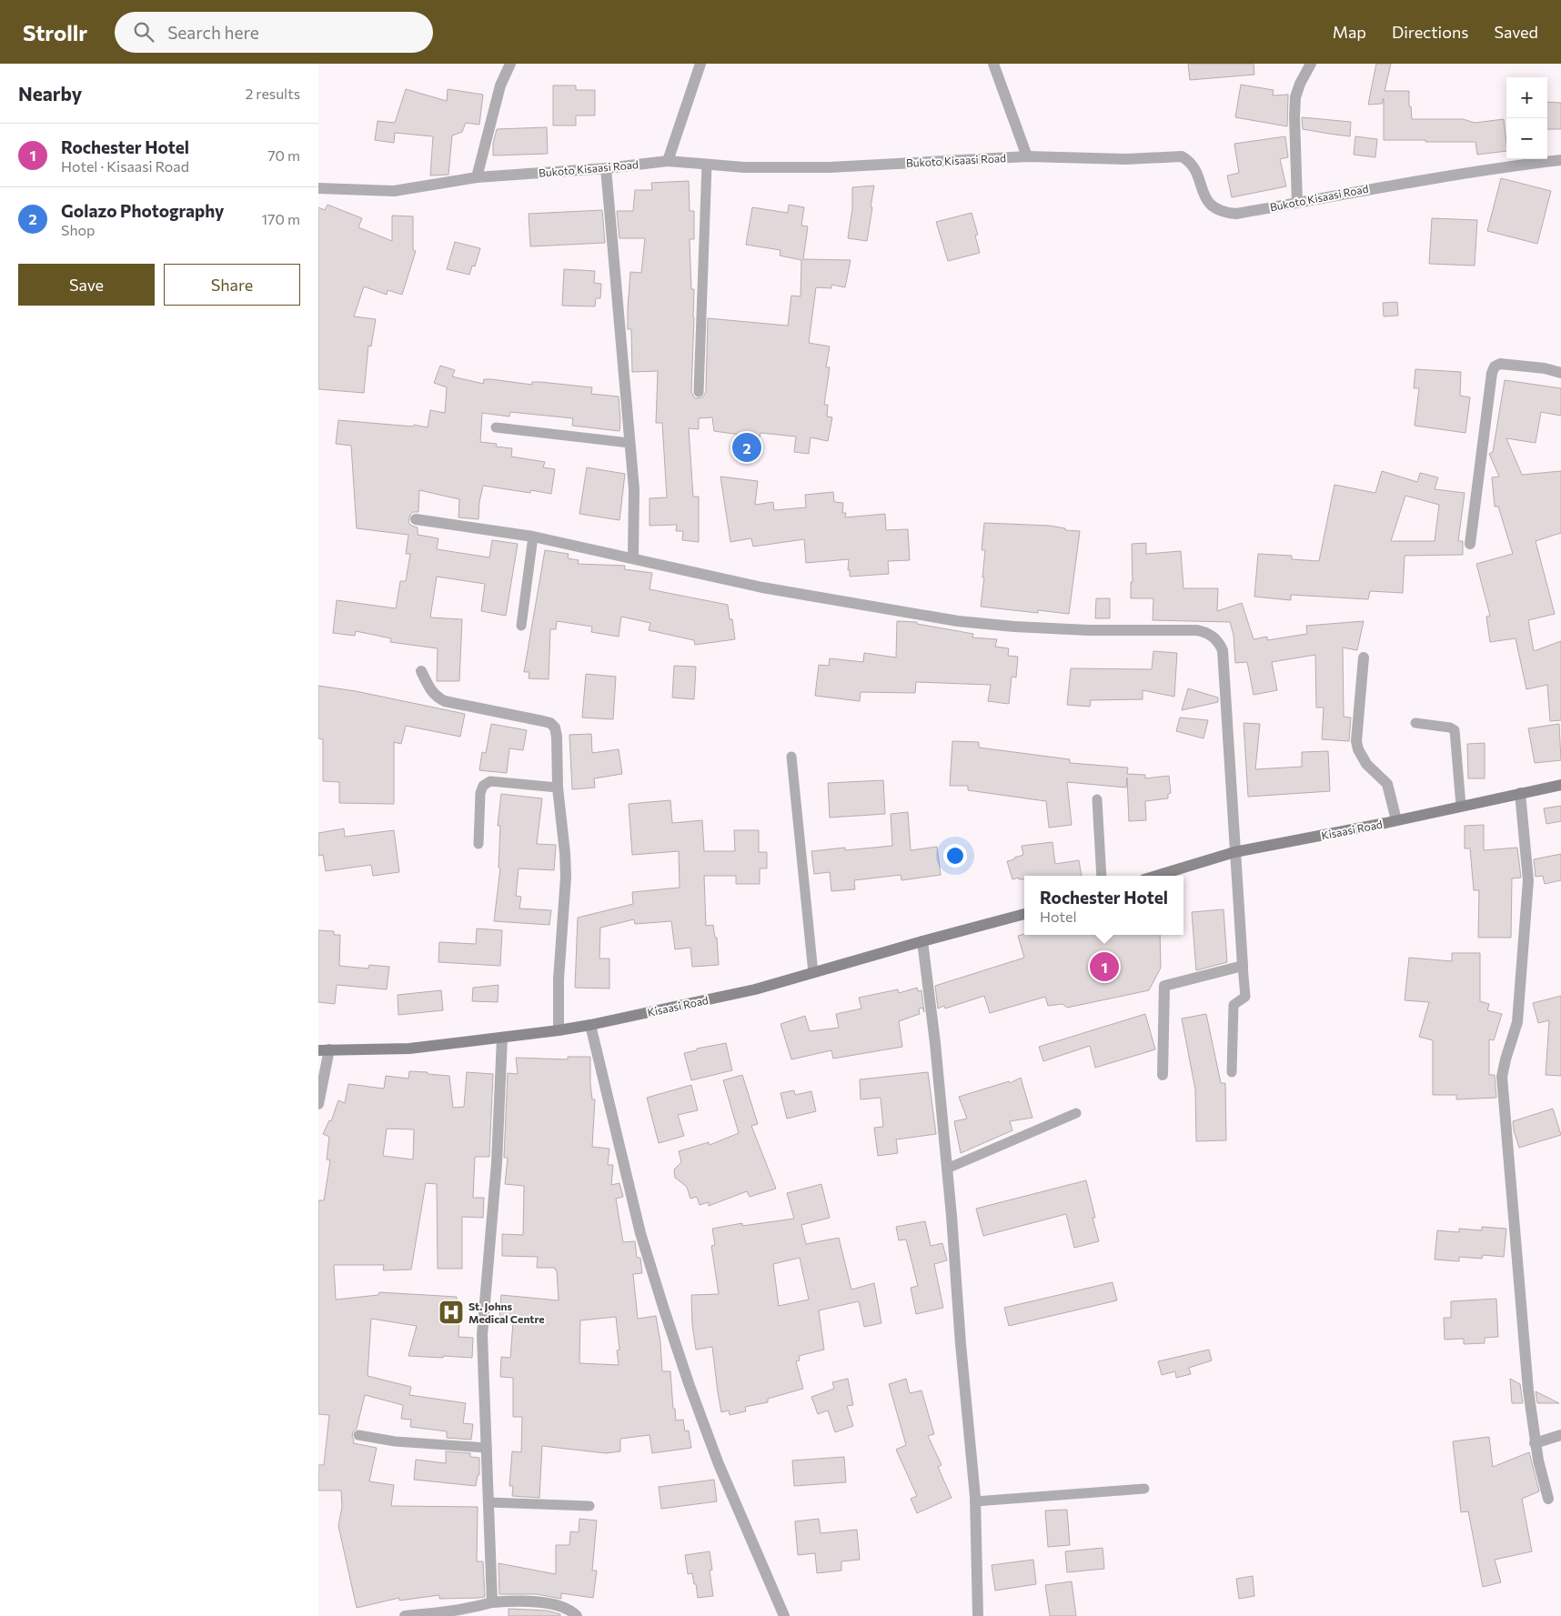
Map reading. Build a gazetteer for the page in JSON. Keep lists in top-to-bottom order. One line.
{"streets":{"main road":["Kisaasi Road"],"street":["Bukoto Kisaasi Road"]},"places":{"hospital":["St. Johns Medical Centre"]},"page":{"header":"Strollr","search":"Search here","nav":["Map","Directions","Saved"],"heading":["Nearby","2 results"],"map_buttons":["+","−"],"list":[{"mark":"1","name":"Rochester Hotel","note":"Hotel · Kisaasi Road","value":"70 m"},{"mark":"2","name":"Golazo Photography","note":"Shop","value":"170 m"}],"buttons":["Save","Share"],"pins":["2","1"],"popup":["Rochester Hotel","Hotel"]}}
